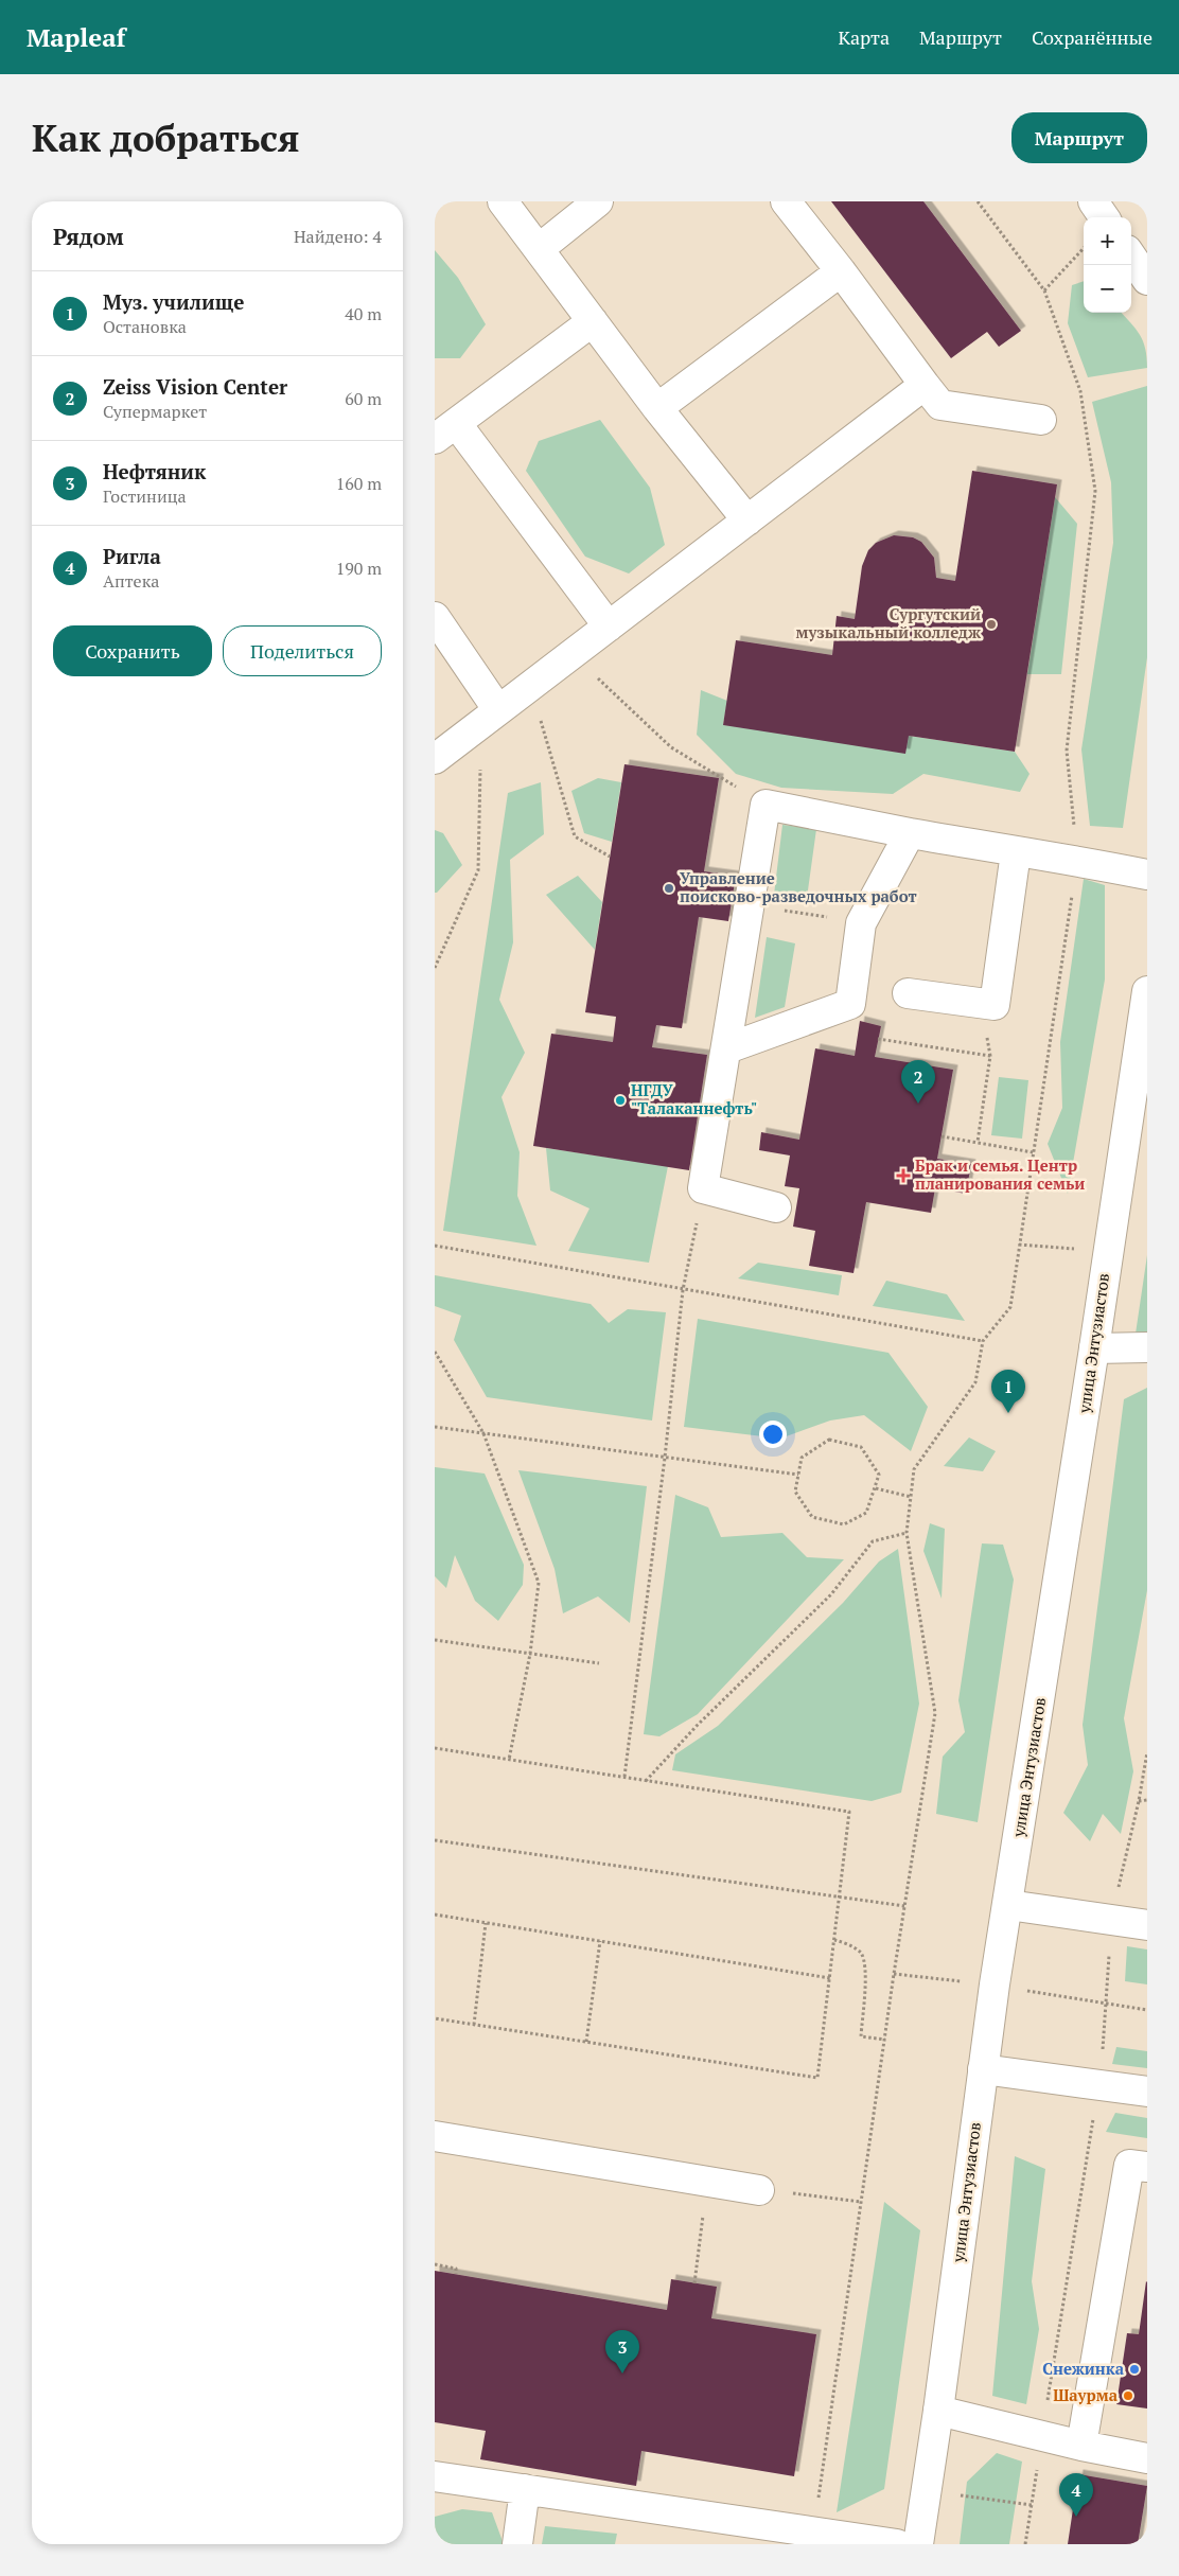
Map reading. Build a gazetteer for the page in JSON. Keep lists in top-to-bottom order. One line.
{"streets":{"main road":["улица Энтузиастов"]},"places":{"other":["Сургутский музыкальный колледж","Управление поисково-разведочных работ","НГДУ \"Талаканнефть\"","Снежинка","Шаурма"],"health":["Брак и семья. Центр планирования семьи"]},"page":{"header":"Mapleaf","nav":["Карта","Маршрут","Сохранённые"],"buttons":["Маршрут",["Сохранить","Поделиться"]],"title":"Как добраться","heading":["Рядом","Найдено: 4"],"map_buttons":["+","−"],"list":[{"mark":"1","name":"Муз. училище","note":"Остановка","value":"40 m"},{"mark":"2","name":"Zeiss Vision Center","note":"Супермаркет","value":"60 m"},{"mark":"3","name":"Нефтяник","note":"Гостиница","value":"160 m"},{"mark":"4","name":"Ригла","note":"Аптека","value":"190 m"}],"pins":["2","1","3","4"]}}
